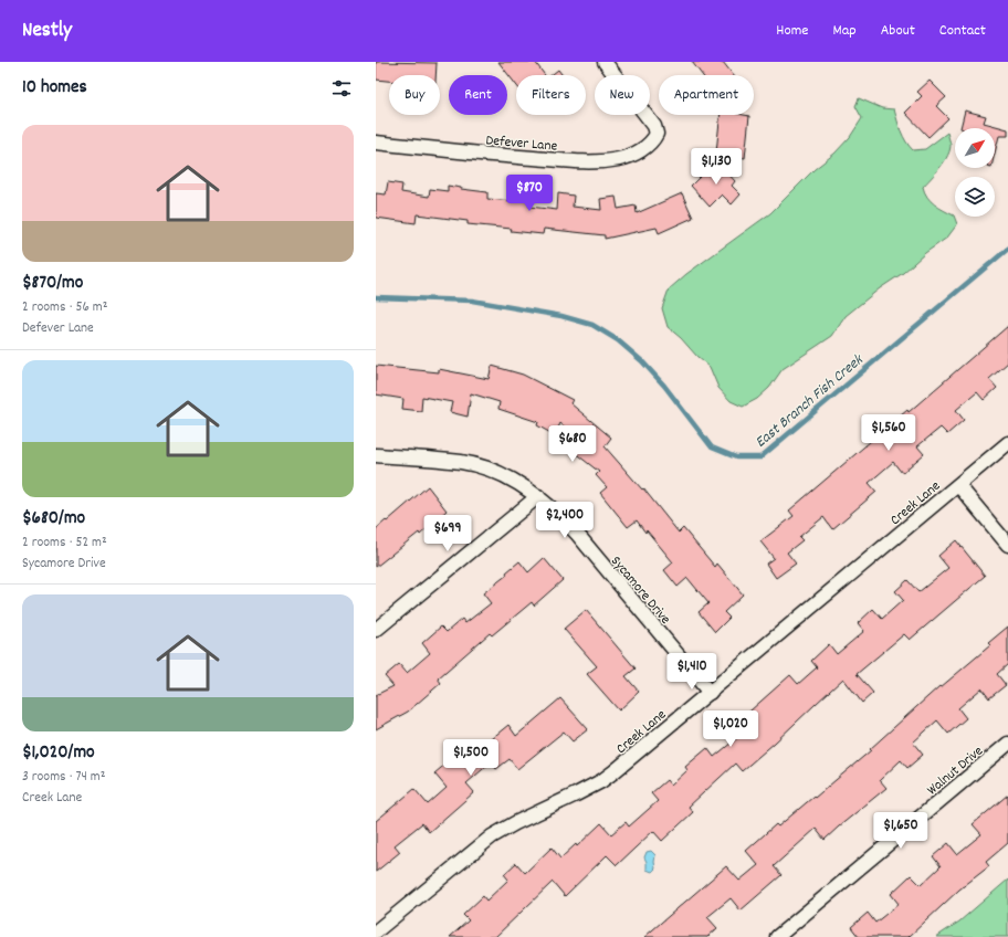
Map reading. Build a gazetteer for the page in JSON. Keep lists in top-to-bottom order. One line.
{"streets":{"street":["Defever Lane","Creek Lane","Sycamore Drive","Walnut Drive"]},"crossings":[["Creek Lane","Sycamore Drive"]],"water":["East Branch Fish Creek"],"north":"top right","page":{"header":"Nestly","nav":["Home","Map","About","Contact"],"heading":"10 homes","chip":["Buy","Rent","Filters","New","Apartment"],"list":[{"name":"$870/mo","note":"2 rooms · 56 m² · Defever Lane"},{"name":"$680/mo","note":"2 rooms · 52 m² · Sycamore Drive"},{"name":"$1,020/mo","note":"3 rooms · 74 m² · Creek Lane"}],"price":["$1,130","$870","$1,560","$680","$2,400","$699","$1,410","$1,020","$1,500","$1,650"]}}
